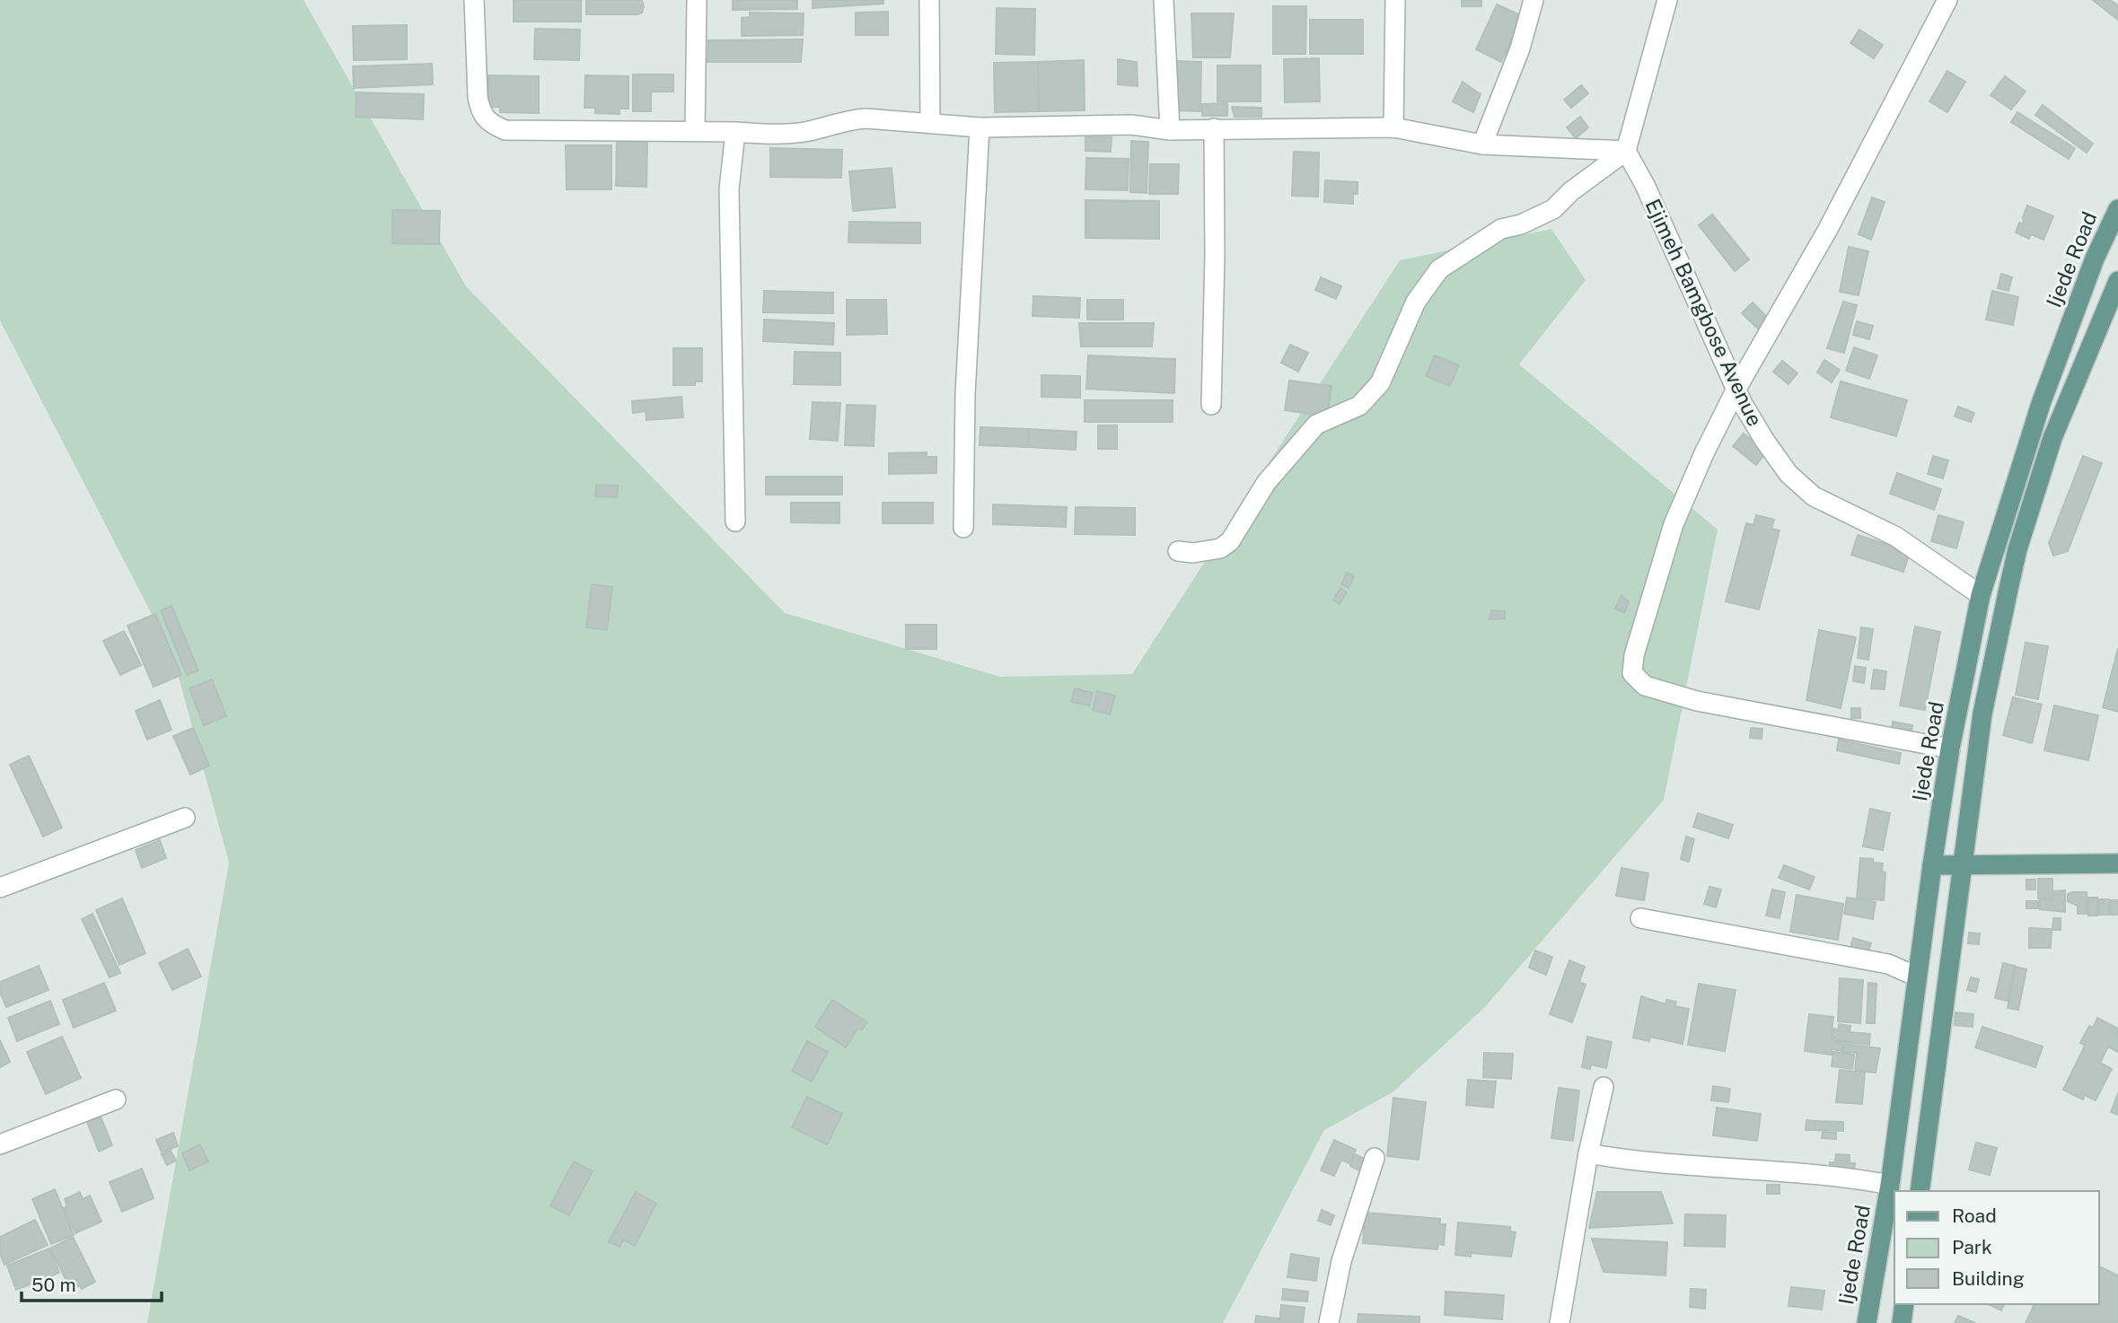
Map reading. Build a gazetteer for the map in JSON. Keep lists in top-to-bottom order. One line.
{"streets":{"main road":["Ijede Road"],"street":["Ejimeh Bamgbose Avenue"]},"crossings":[["Ijede Road","Ejimeh Bamgbose Avenue"]],"legend":["Road","Park","Building"],"scale_bar":"50 m"}
